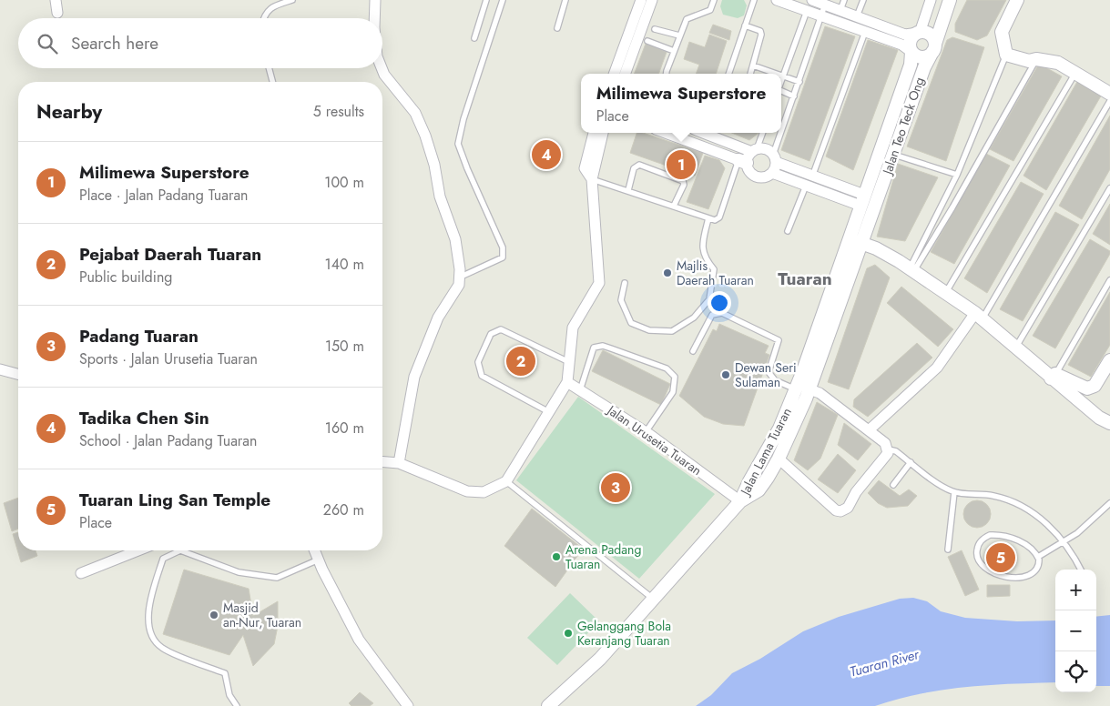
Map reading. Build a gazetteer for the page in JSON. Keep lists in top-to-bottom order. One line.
{"streets":{"street":["Jalan Teo Teck Ong","Jalan Urusetia Tuaran","Jalan Lama Tuaran"]},"crossings":[["Jalan Teo Teck Ong","Jalan Lama Tuaran"],["Jalan Urusetia Tuaran","Jalan Lama Tuaran"]],"districts":["Tuaran"],"water":["Tuaran River"],"places":["Majlis Daerah Tuaran","Dewan Seri Sulaman","Arena Padang Tuaran","Masjid an-Nur, Tuaran","Gelanggang Bola Keranjang Tuaran"],"page":{"search":"Search here","popup":["Milimewa Superstore","Place"],"heading":["Nearby","5 results"],"pins":["4","1","2","3","5"],"list":[{"mark":"1","name":"Milimewa Superstore","note":"Place · Jalan Padang Tuaran","value":"100 m"},{"mark":"2","name":"Pejabat Daerah Tuaran","note":"Public building","value":"140 m"},{"mark":"3","name":"Padang Tuaran","note":"Sports · Jalan Urusetia Tuaran","value":"150 m"},{"mark":"4","name":"Tadika Chen Sin","note":"School · Jalan Padang Tuaran","value":"160 m"},{"mark":"5","name":"Tuaran Ling San Temple","note":"Place","value":"260 m"}],"map_buttons":["+","−"]}}
